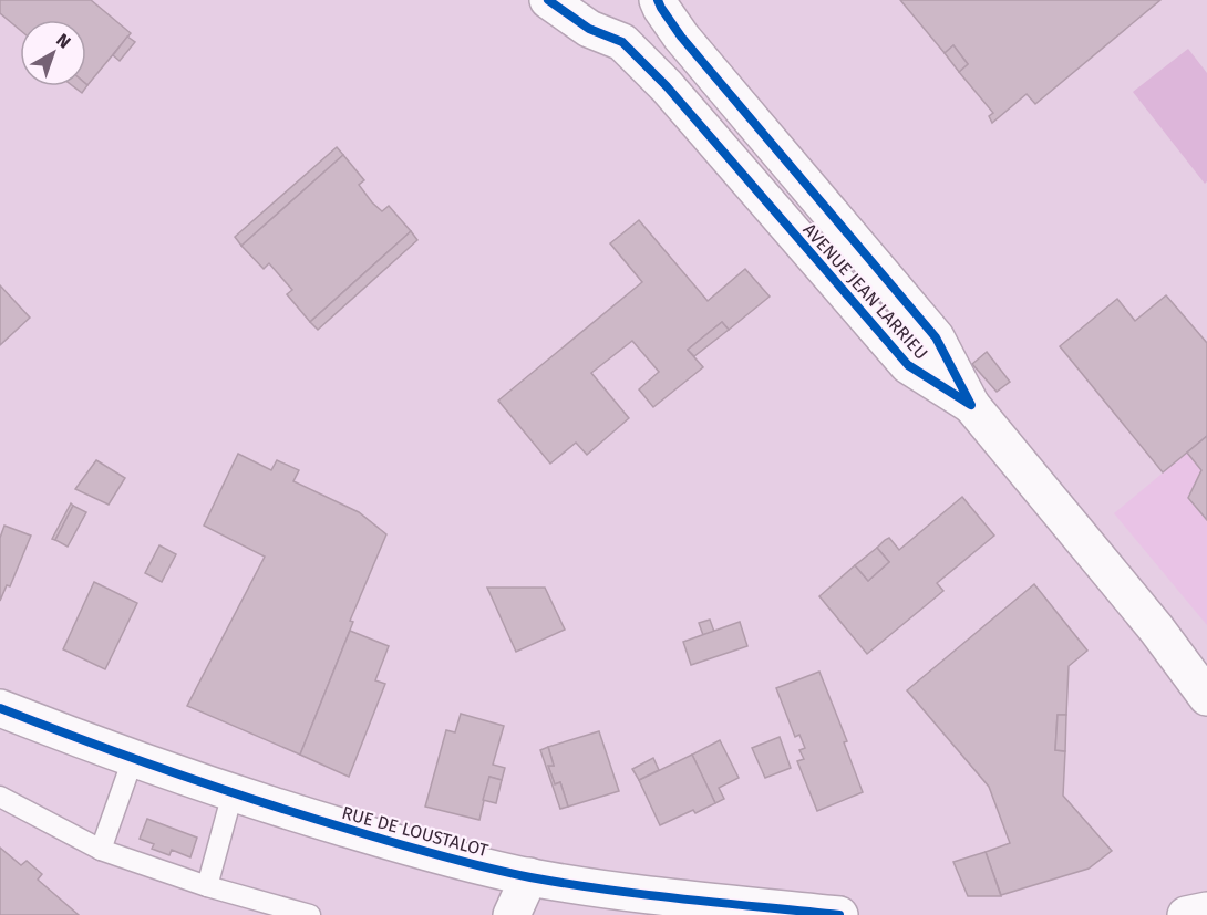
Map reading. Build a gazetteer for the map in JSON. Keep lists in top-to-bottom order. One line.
{"streets":{"street":["AVENUE JEAN LARRIEU","RUE DE LOUSTALOT"]},"north":"top right"}
